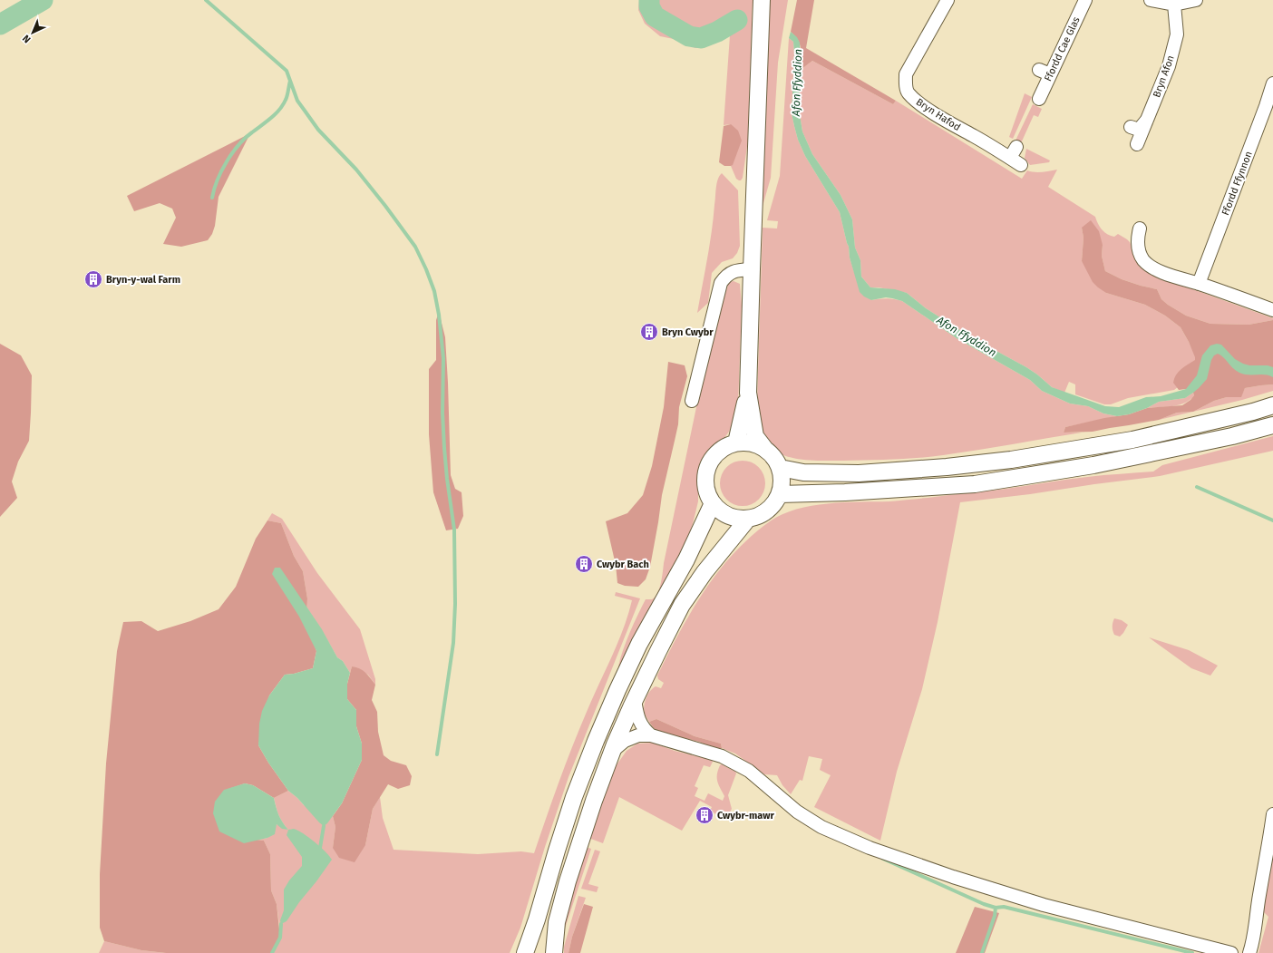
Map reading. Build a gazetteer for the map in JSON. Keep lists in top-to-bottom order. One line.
{"streets":{"street":["Ffordd Cae Glas","Bryn Afon","Bryn Hafod","Ffordd Ffynnon"]},"water":["Afon Ffyddion"],"places":{"building":["Bryn-y-wal Farm","Bryn Cwybr","Cwybr Bach","Cwybr-mawr"]},"north":"bottom left"}
